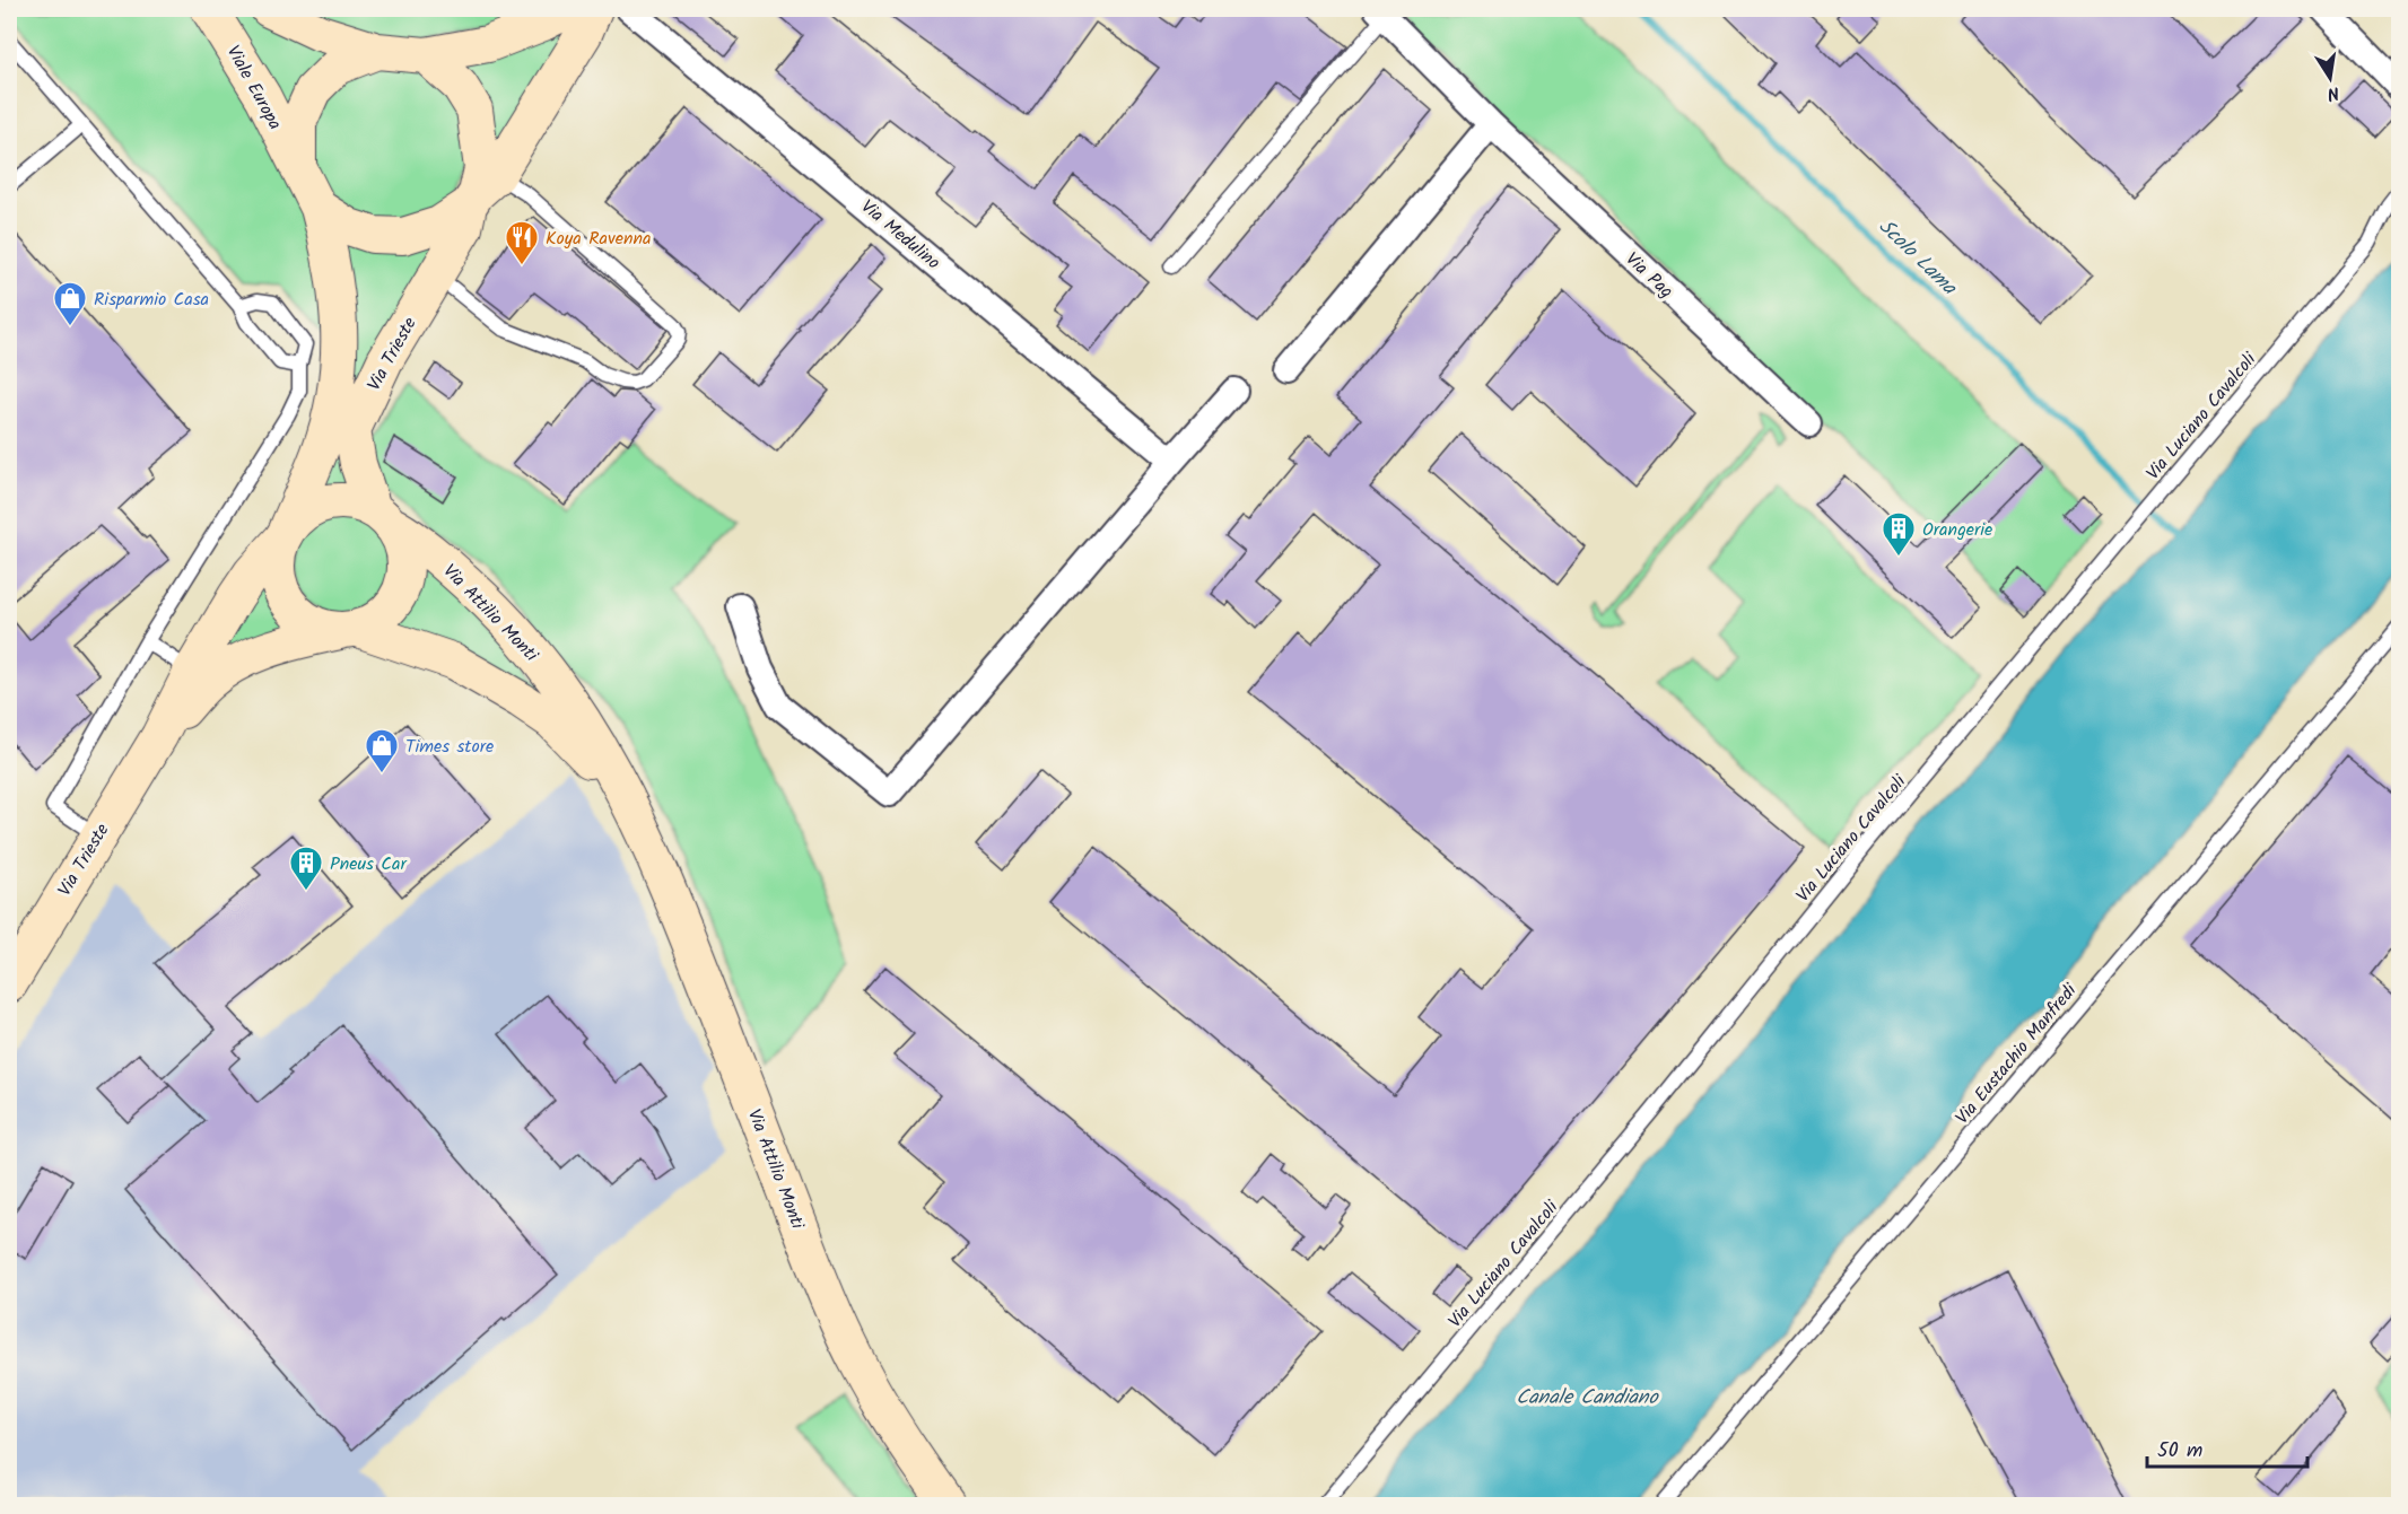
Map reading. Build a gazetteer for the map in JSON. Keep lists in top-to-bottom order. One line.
{"streets":{"main road":["Viale Europa","Via Trieste","Via Attilio Monti"],"street":["Via Medulino","Via Pag"],"lane":["Via Luciano Cavalcoli","Via Eustachio Manfredi"]},"crossings":[["Viale Europa","Via Trieste"],["Via Trieste","Via Attilio Monti"]],"water":["Scolo Lama","Canale Candiano"],"places":{"restaurant":["Koya Ravenna"],"shop":["Risparmio Casa","Times store"],"building":["Orangerie","Pneus Car"]},"scale_bar":"50 m","north":"bottom"}
